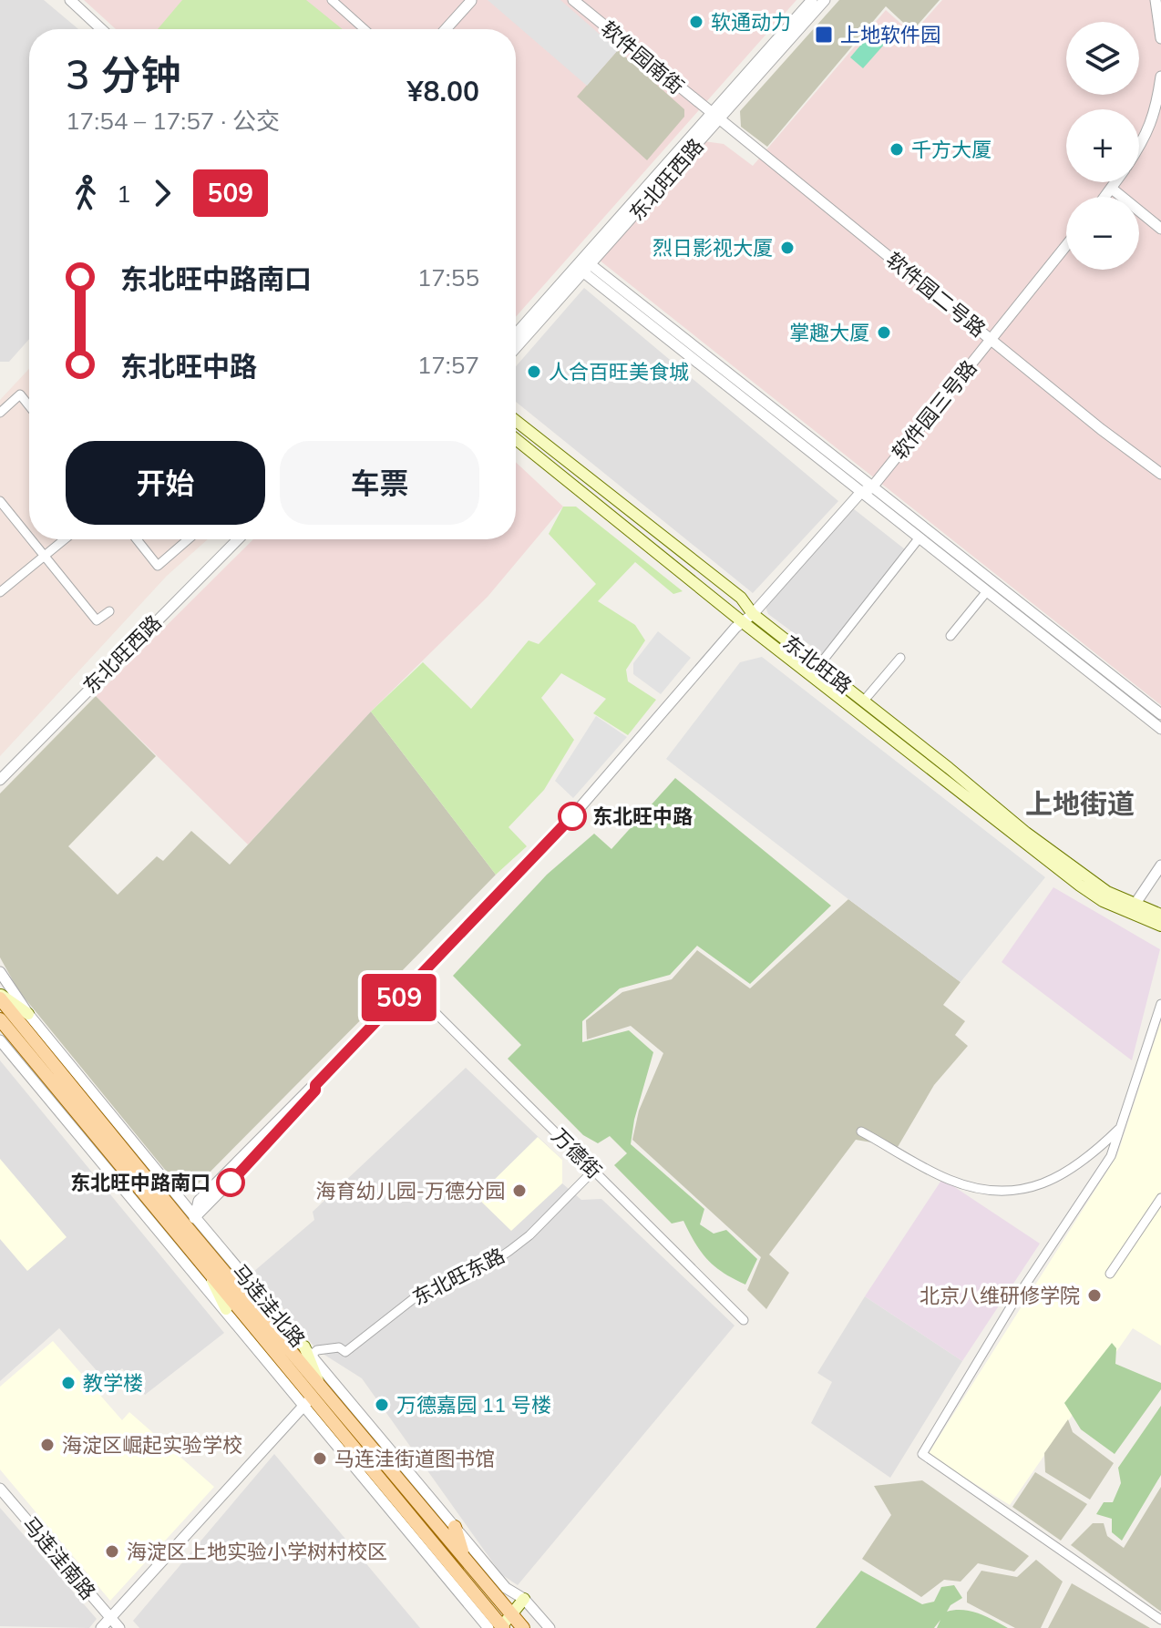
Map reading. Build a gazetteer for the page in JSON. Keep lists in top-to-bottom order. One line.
{"streets":{"main road":["东北旺路","马连洼北路"],"street":["软件园南街","东北旺西路","软件园二号路","软件园三号路","万德街","东北旺东路","马连洼南路"]},"crossings":[["软件园南街","东北旺西路"],["软件园南街","软件园二号路"],["东北旺西路","软件园二号路"],["软件园二号路","软件园三号路"],["万德街","东北旺东路"],["东北旺东路","马连洼北路"]],"districts":["上地街道"],"places":{"other":["软通动力","千方大厦","烈日影视大厦","掌趣大厦","人合百旺美食城","东北旺中路","东北旺中路南口","海育幼儿园-万德分园","北京八维研修学院","教学楼","万德嘉园 11 号楼","海淀区崛起实验学校","马连洼街道图书馆","海淀区上地实验小学树村校区"],"transit":["上地软件园"]},"lines":["bus line 509"],"page":{"on_map":"509","map_buttons":["+","−"],"heading":["3 分钟","17:54 – 17:57 · 公交","¥8.00"],"legs":["1","509"],"list":[{"name":"东北旺中路南口","value":"17:55"},{"name":"东北旺中路","value":"17:57"}],"buttons":["开始","车票"]}}
